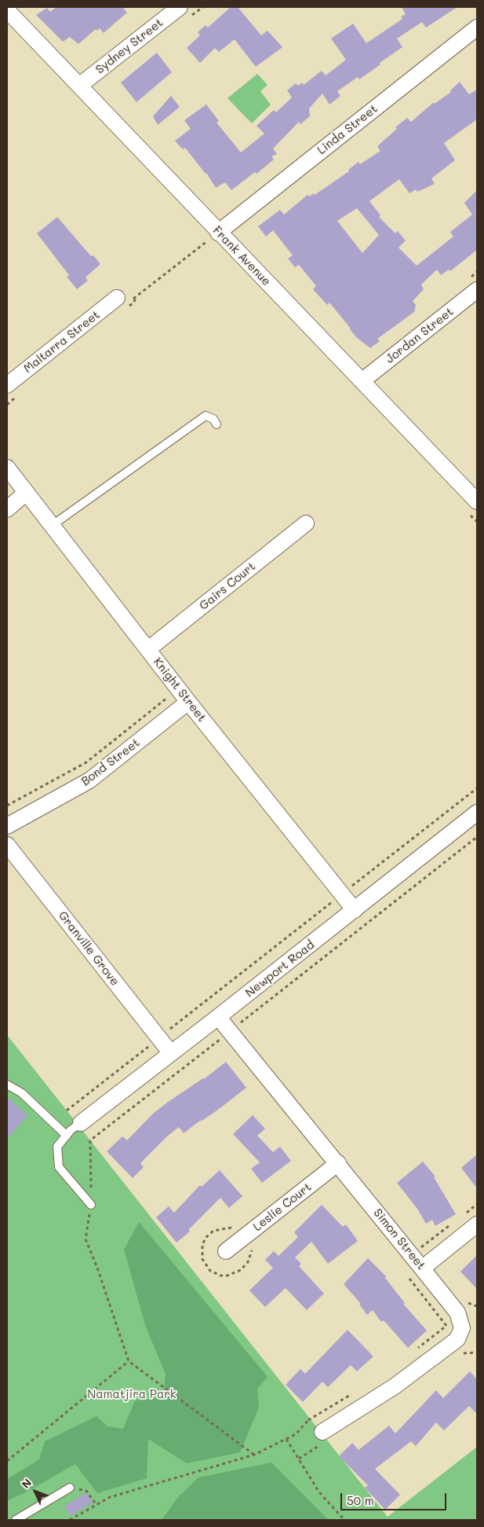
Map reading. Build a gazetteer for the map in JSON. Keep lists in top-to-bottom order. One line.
{"streets":{"street":["Sydney Street","Linda Street","Frank Avenue","Jordan Street","Maltarra Street","Gairs Court","Knight Street","Bond Street","Granville Grove","Newport Road","Leslie Court","Simon Street"]},"crossings":[["Sydney Street","Frank Avenue"],["Linda Street","Frank Avenue"],["Frank Avenue","Jordan Street"],["Gairs Court","Knight Street"],["Knight Street","Bond Street"],["Knight Street","Newport Road"],["Granville Grove","Newport Road"],["Newport Road","Simon Street"],["Leslie Court","Simon Street"]],"parks":["Namatjira Park"],"scale_bar":"50 m","north":"top left"}
